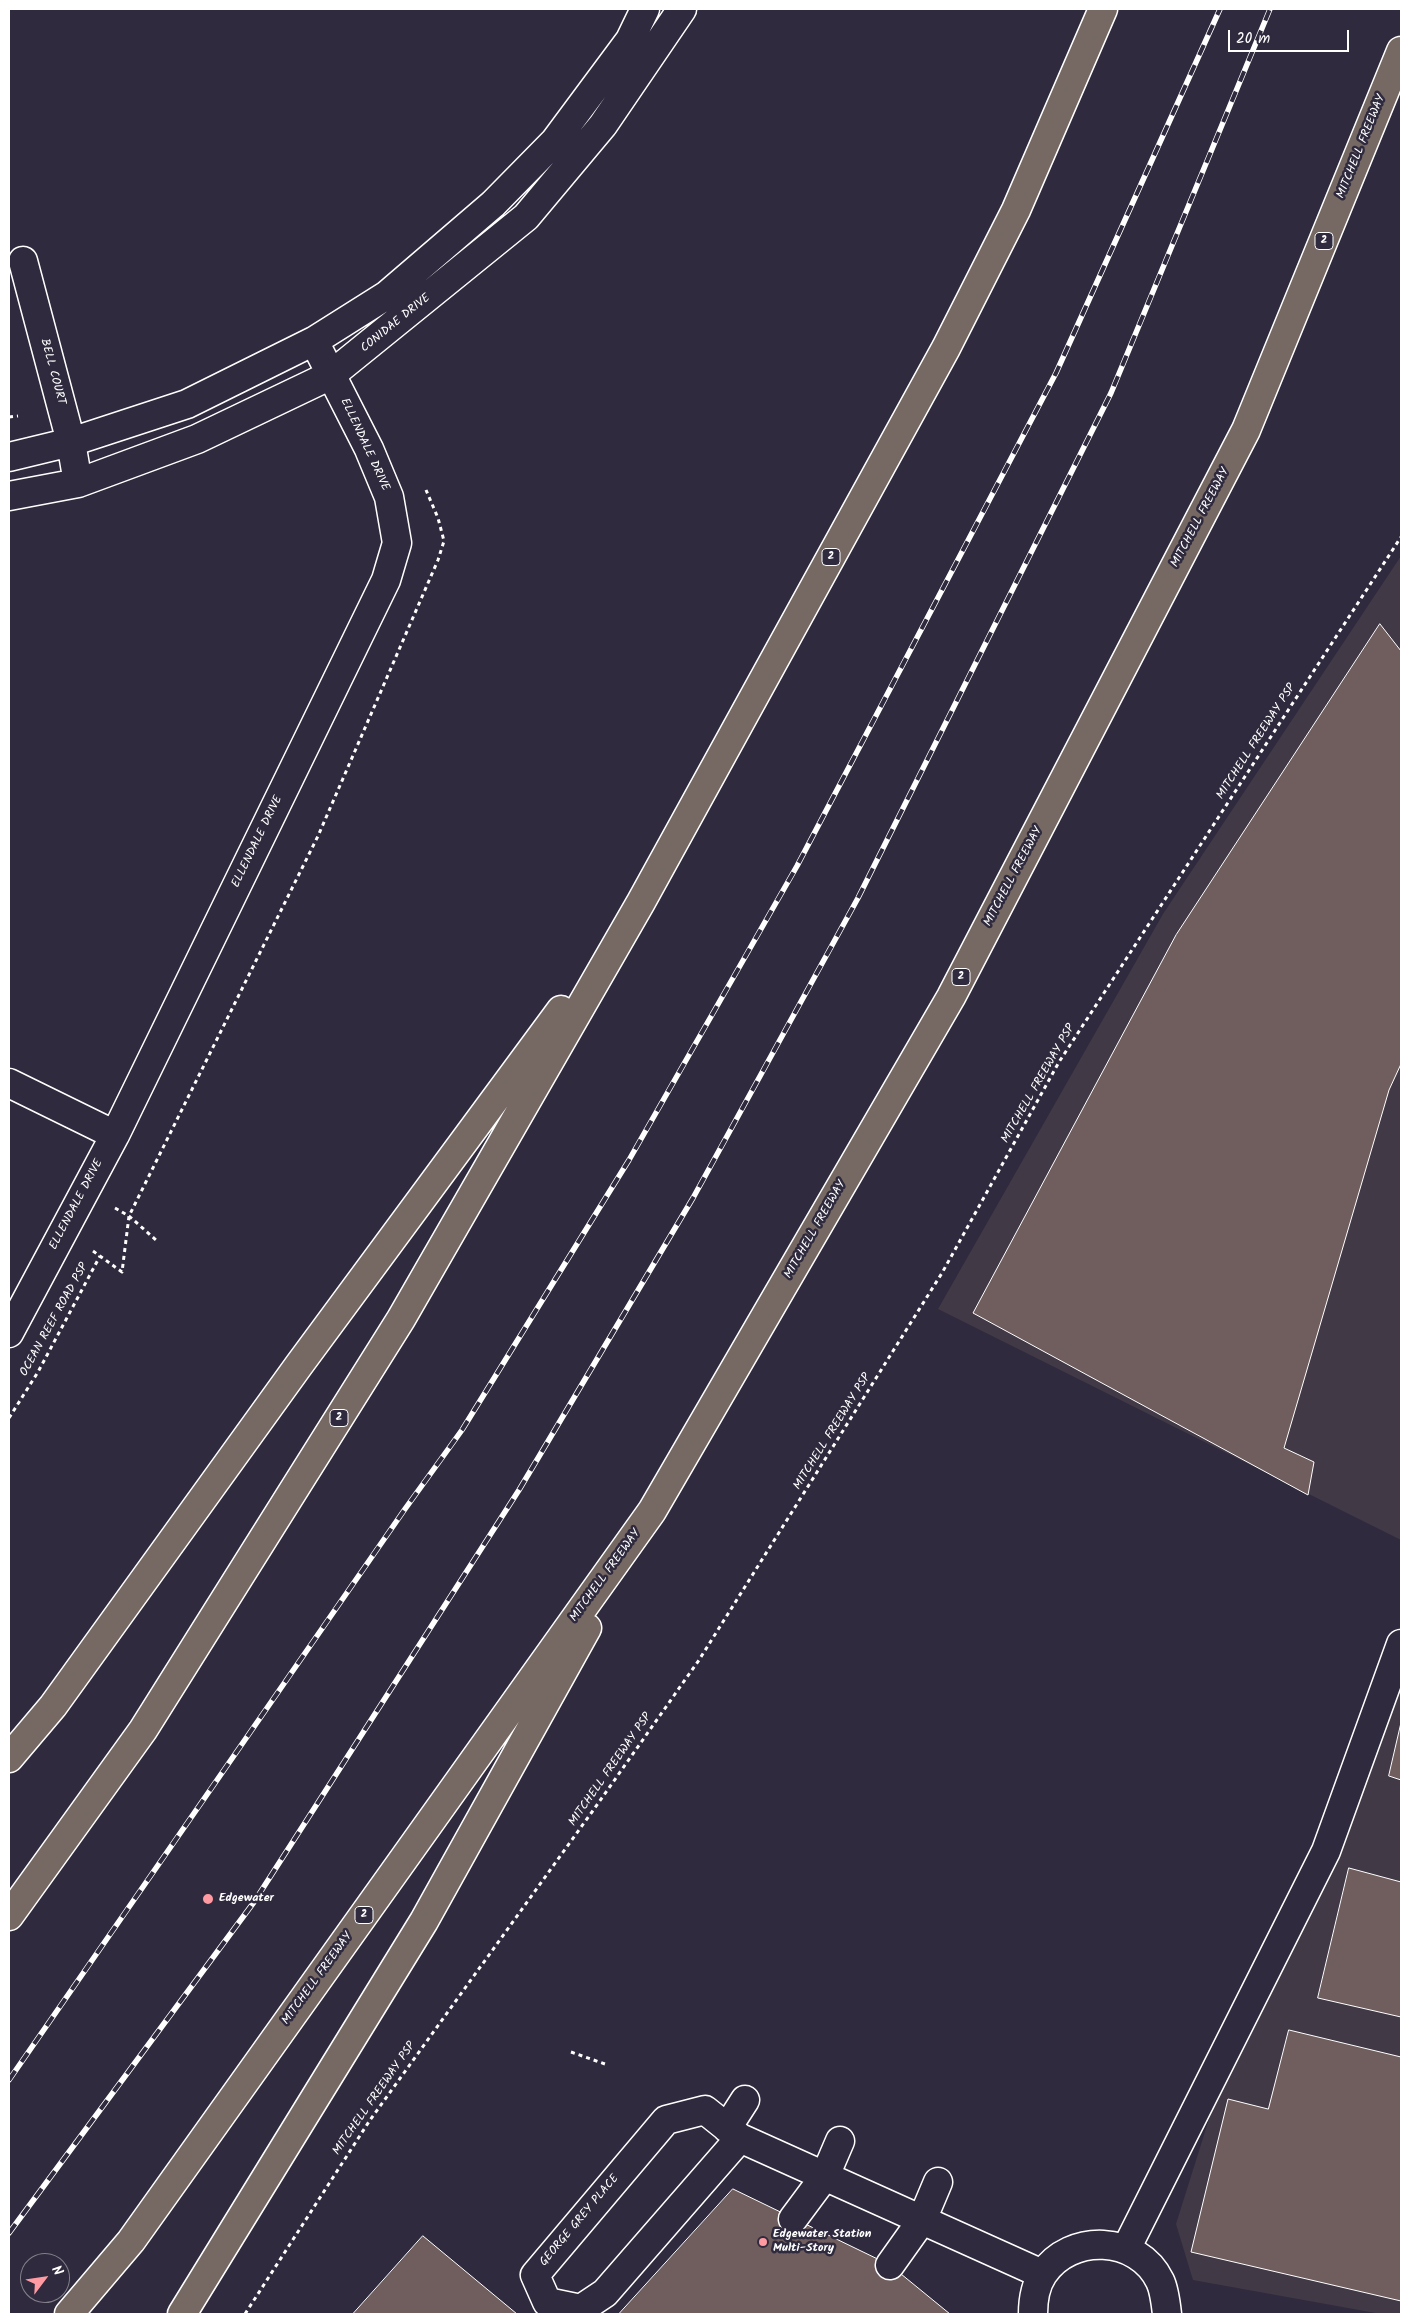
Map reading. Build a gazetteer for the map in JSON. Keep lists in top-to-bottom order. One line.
{"streets":{"highway":["MITCHELL FREEWAY","2"],"street":["CONIDAE DRIVE","BELL COURT","ELLENDALE DRIVE","GEORGE GREY PLACE"],"path":["MITCHELL FREEWAY PSP","OCEAN REEF ROAD PSP"]},"crossings":[["CONIDAE DRIVE","BELL COURT"],["CONIDAE DRIVE","ELLENDALE DRIVE"]],"places":["Edgewater","Edgewater Station Multi-Story"],"scale_bar":"20 m","north":"top right"}
